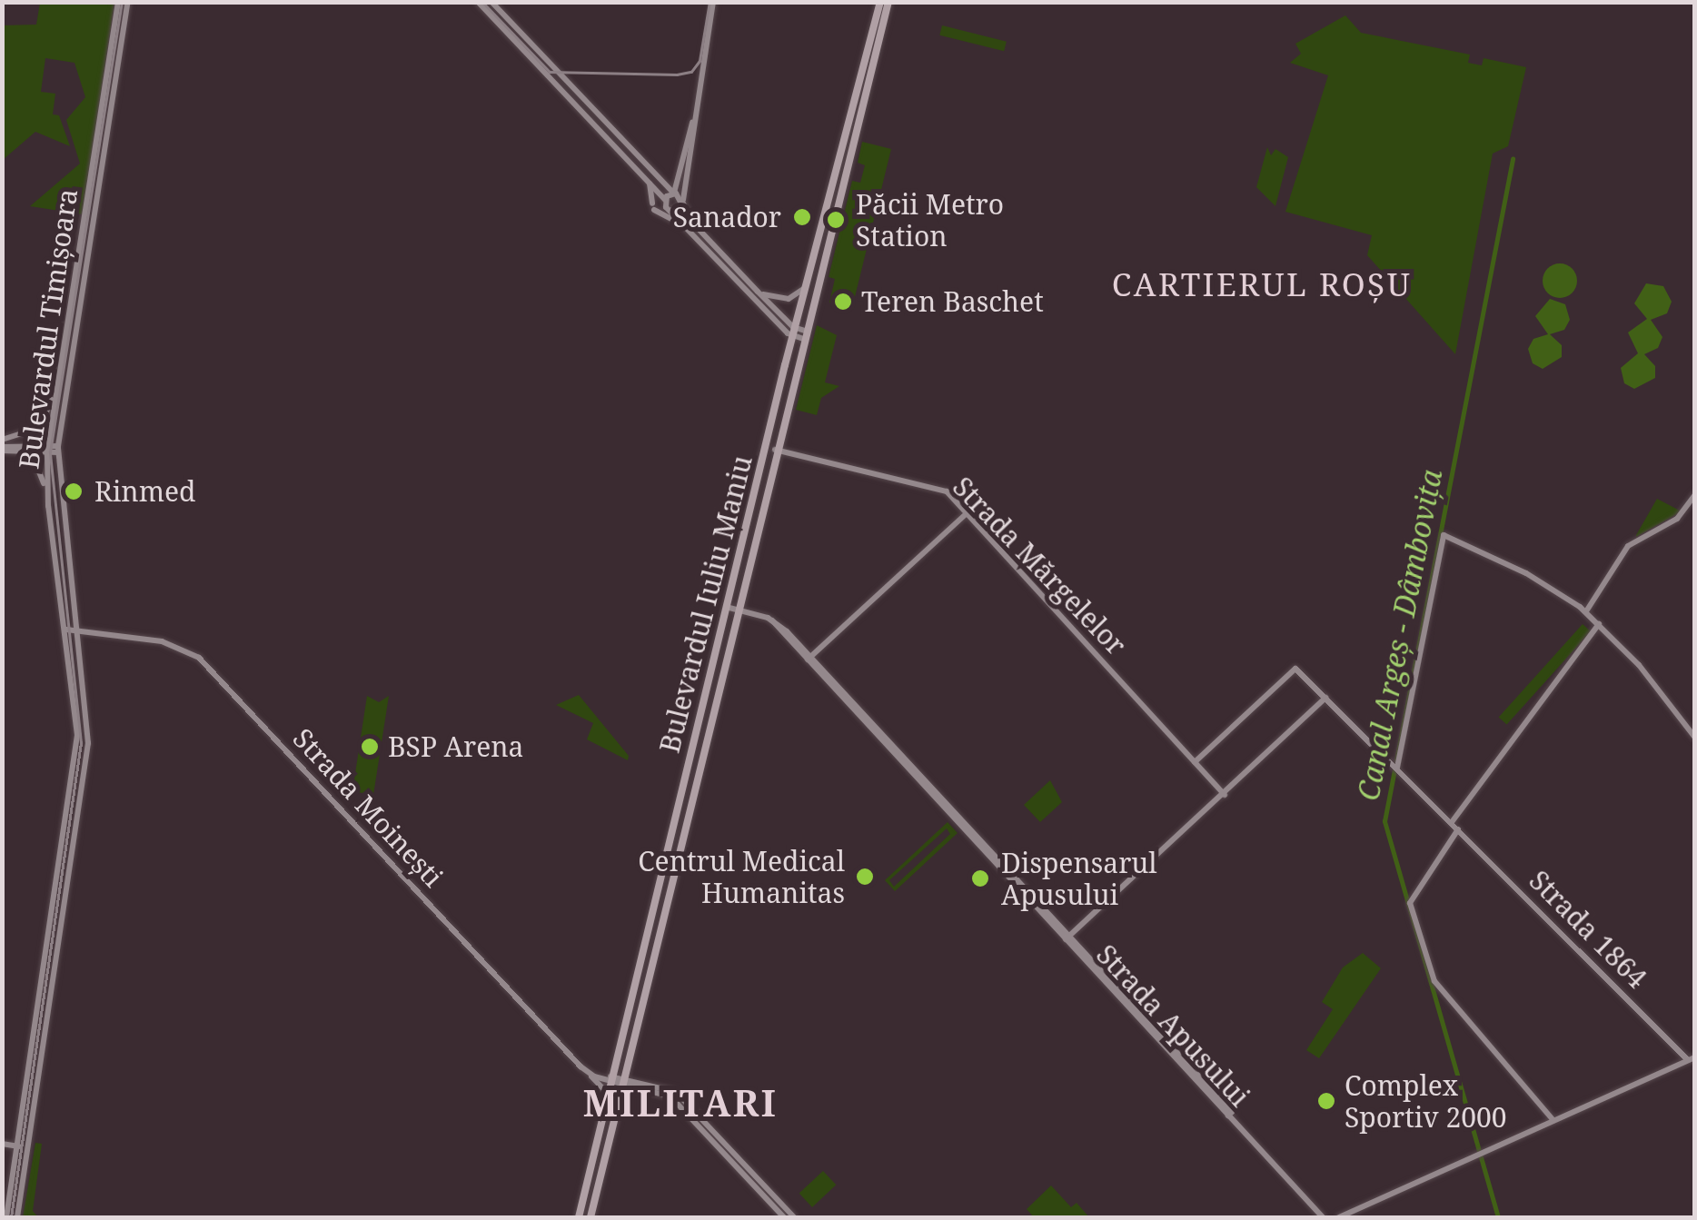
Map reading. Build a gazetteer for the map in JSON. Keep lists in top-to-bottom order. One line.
{"streets":{"main road":["Bulevardul Timișoara","Strada Mărgelelor","Bulevardul Iuliu Maniu","Strada Moinești","Strada 1864","Strada Apusului"]},"crossings":[["Bulevardul Timișoara","Strada Moinești"],["Strada Mărgelelor","Bulevardul Iuliu Maniu"],["Strada Mărgelelor","Strada 1864"],["Bulevardul Iuliu Maniu","Strada Moinești"],["Bulevardul Iuliu Maniu","Strada Apusului"]],"districts":["CARTIERUL ROȘU","MILITARI"],"water":["Canal Argeș - Dâmbovița"],"places":["Sanador","Păcii Metro Station","Teren Baschet","Rinmed","BSP Arena","Centrul Medical Humanitas","Dispensarul Apusului","Complex Sportiv 2000"]}
